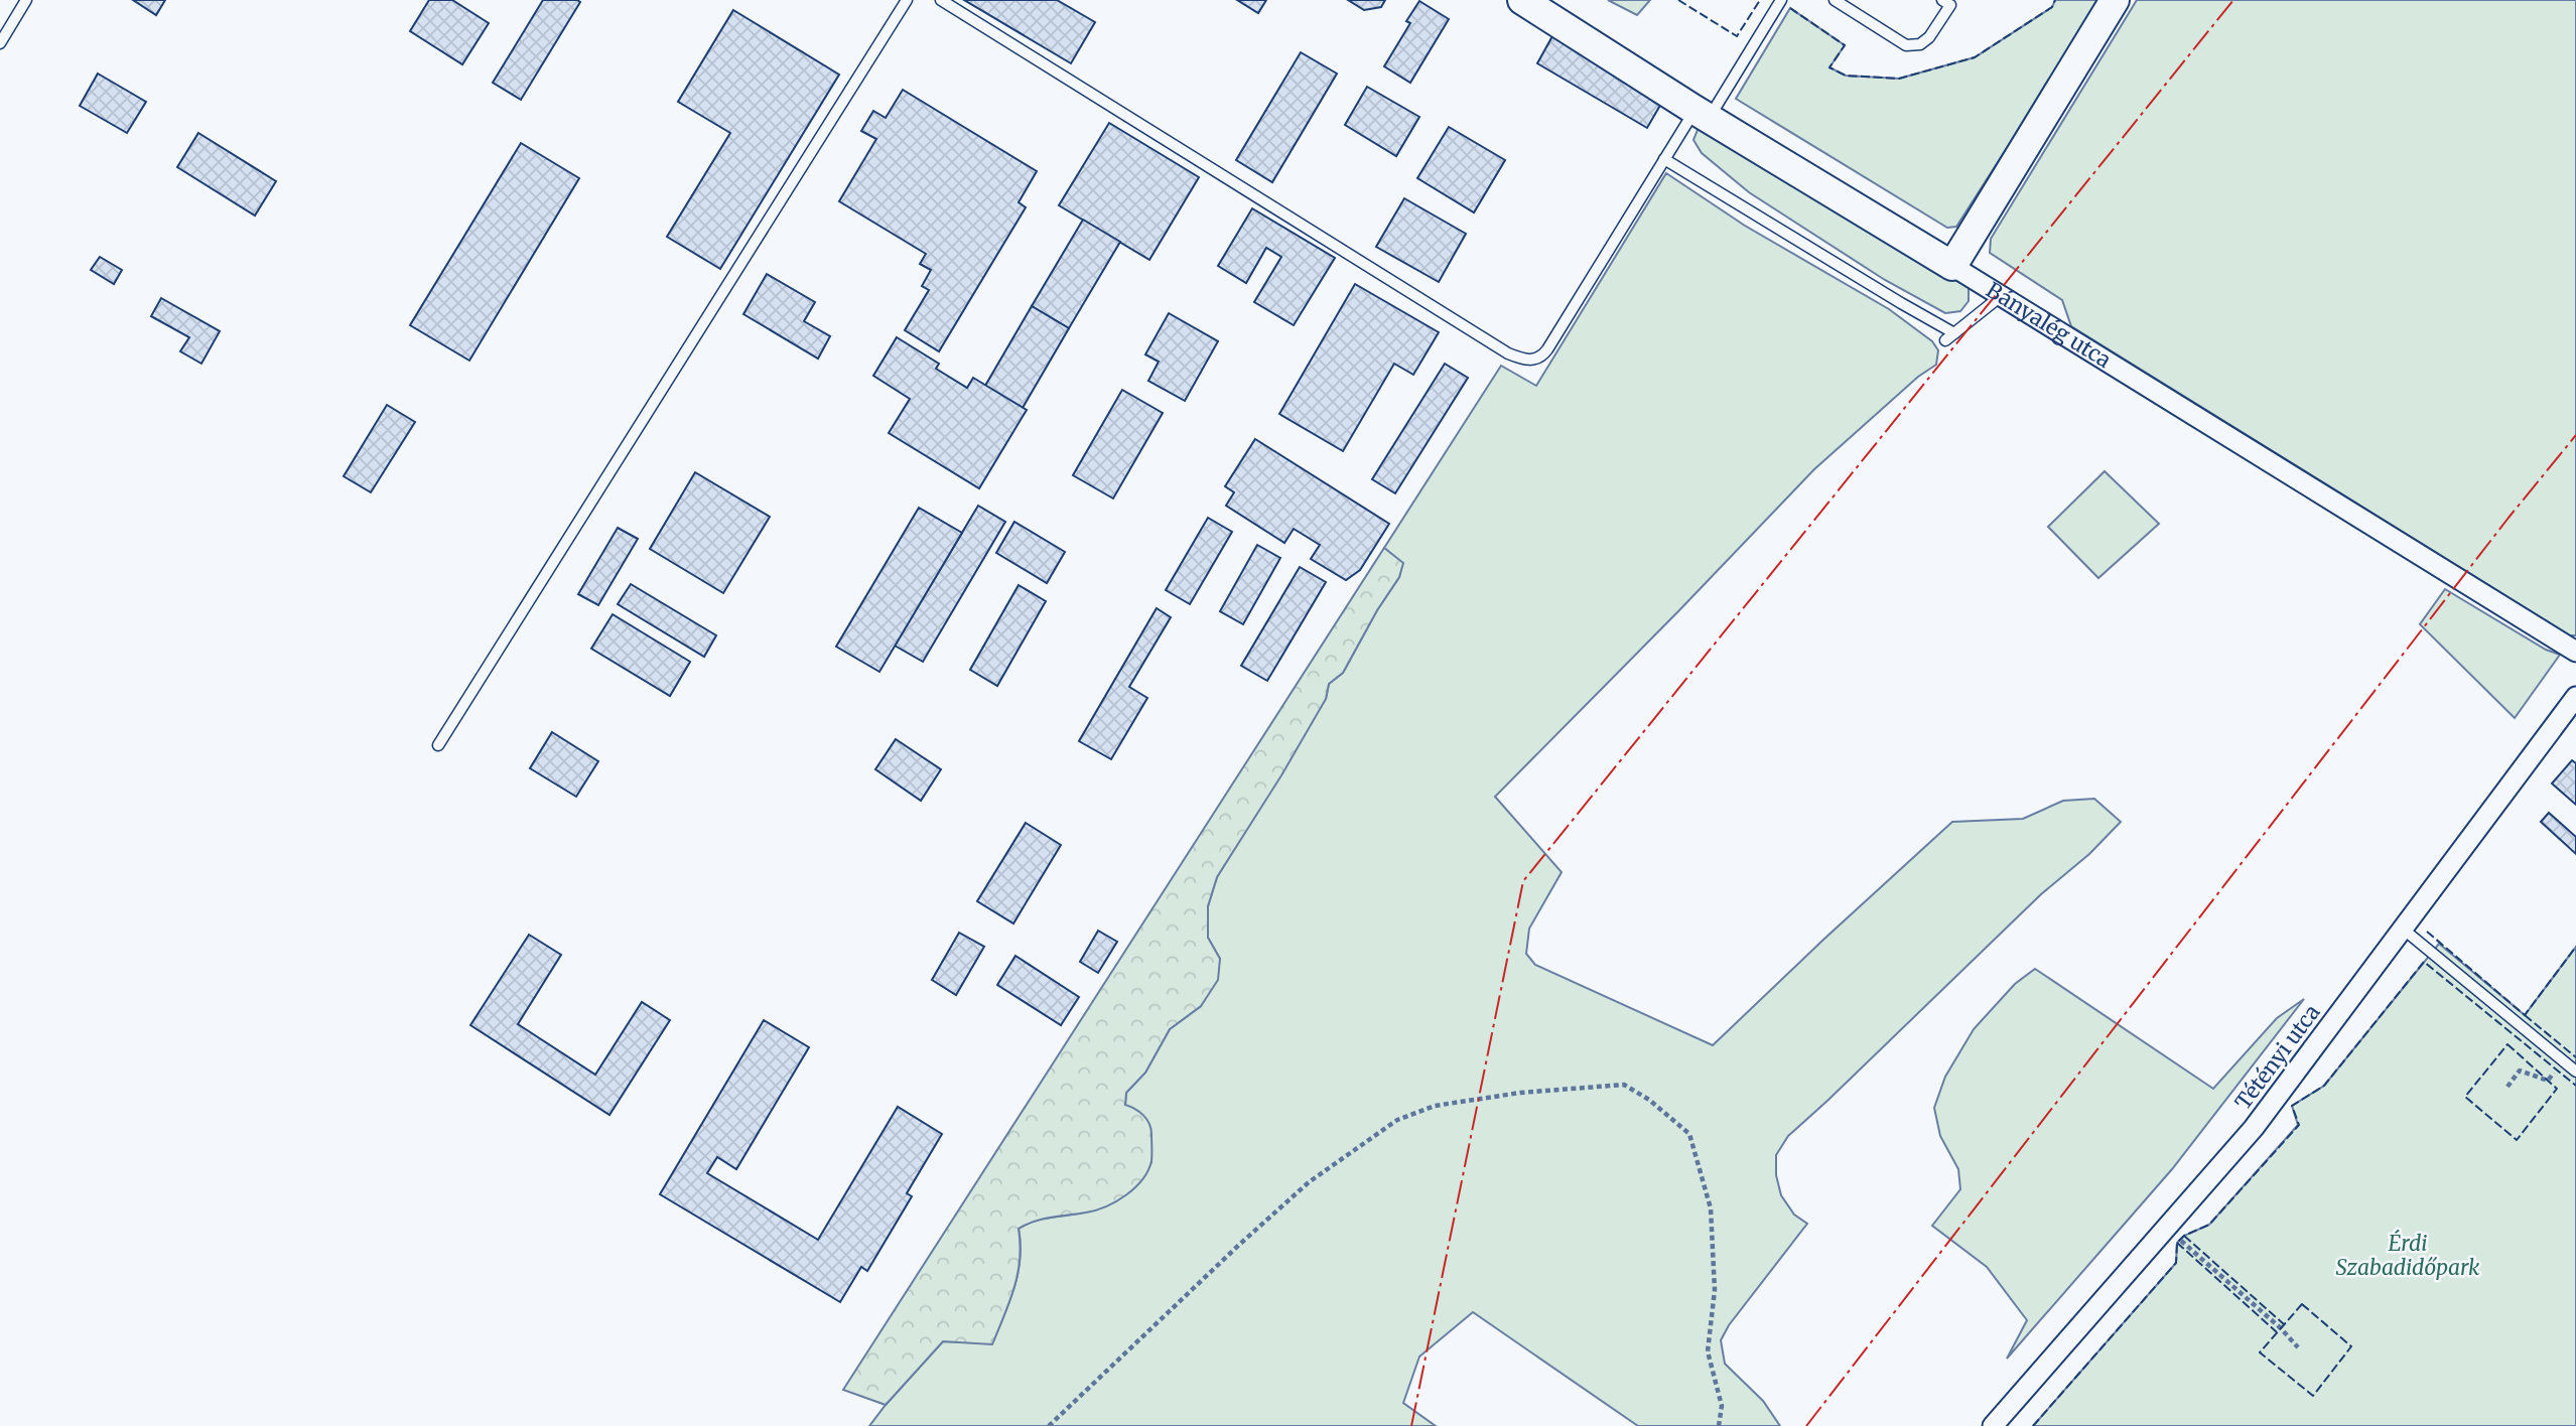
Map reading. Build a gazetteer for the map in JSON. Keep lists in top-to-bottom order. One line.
{"streets":{"street":["Bányalég utca","Tétényi utca"]},"parks":["Érdi Szabadidőpark"]}
